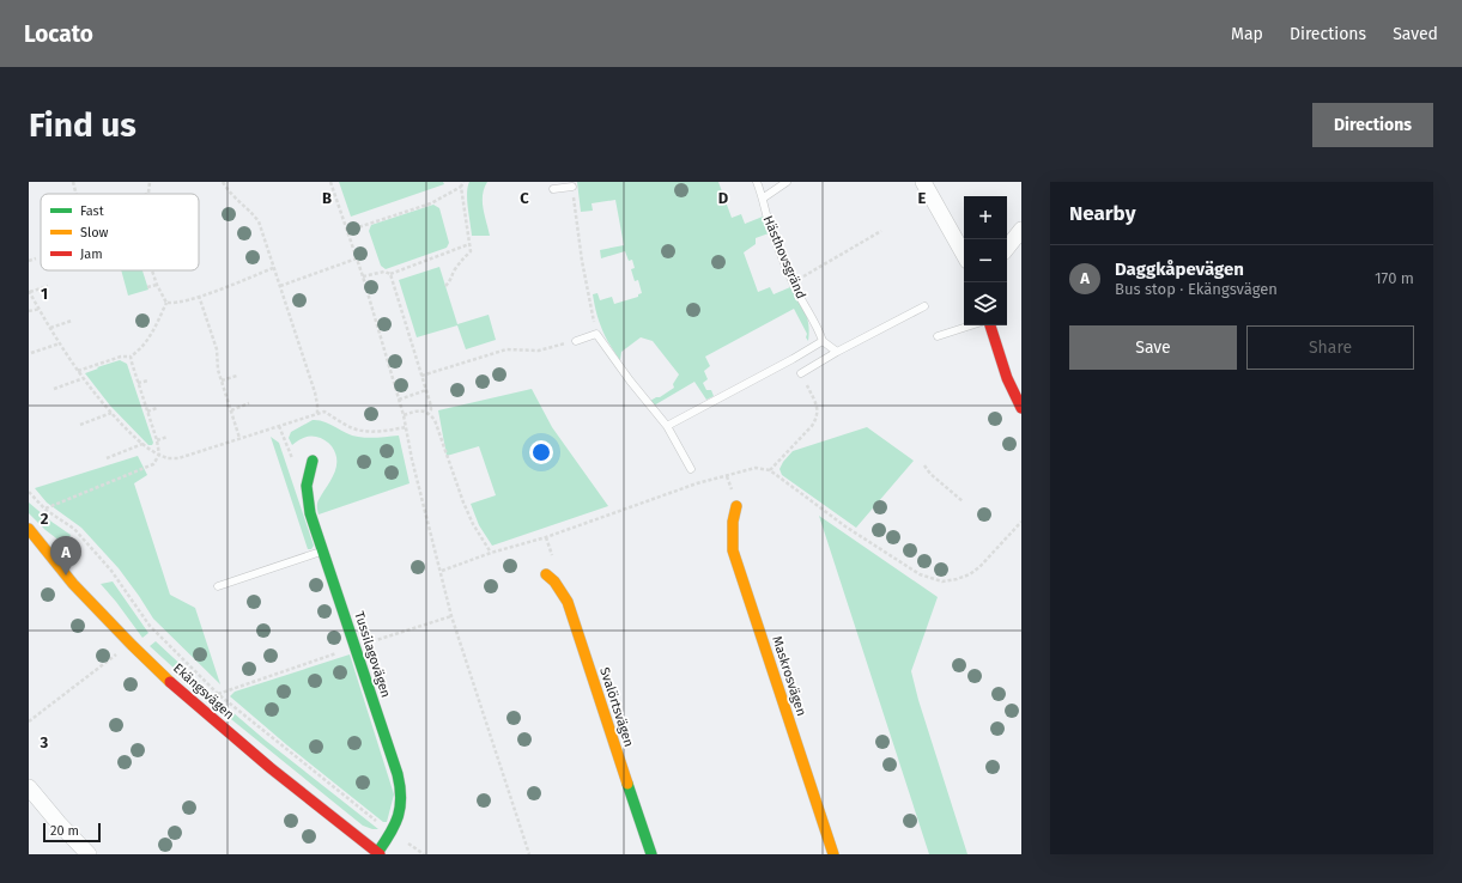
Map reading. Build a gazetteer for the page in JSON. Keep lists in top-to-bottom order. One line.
{"streets":{"street":["Tussilagovägen","Maskrosvägen","Ekängsvägen","Svalörtsvägen"],"lane":["Hästhovsgränd"]},"crossings":[["Tussilagovägen","Ekängsvägen"]],"legend":["Fast","Slow","Jam"],"scale_bar":"20 m","page":{"header":"Locato","nav":["Map","Directions","Saved"],"buttons":["Directions",["Save","Share"]],"title":"Find us","heading":"Nearby","map_buttons":["+","−"],"list":[{"mark":"A","name":"Daggkåpevägen","note":"Bus stop · Ekängsvägen","value":"170 m"}],"pins":"A","scale":"20 m"},"grid":{"columns":["B","C","D","E"],"rows":["1","2","3"]}}
